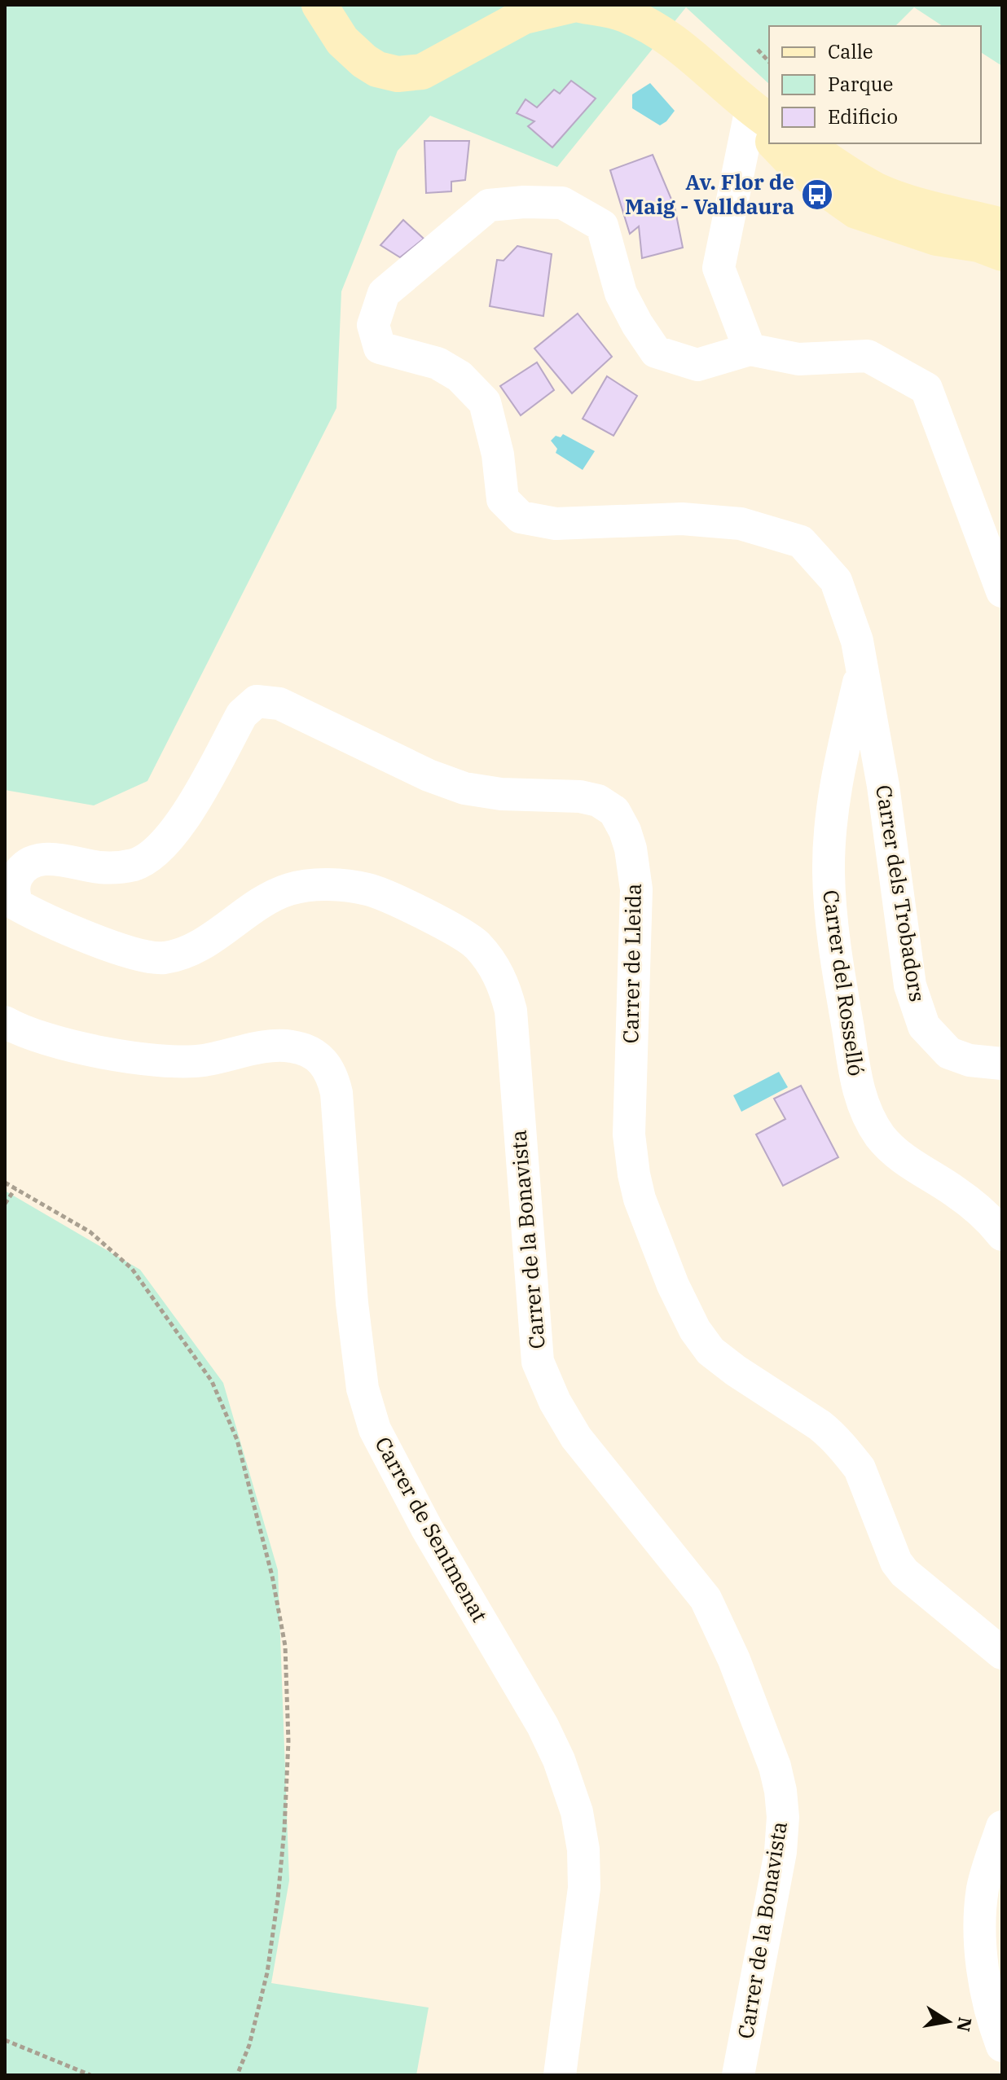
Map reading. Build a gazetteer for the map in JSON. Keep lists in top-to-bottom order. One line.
{"streets":{"street":["Carrer dels Trobadors","Carrer de Lleida","Carrer del Rosselló","Carrer de la Bonavista","Carrer de Sentmenat"]},"crossings":[["Carrer dels Trobadors","Carrer del Rosselló"],["Carrer de Lleida","Carrer de la Bonavista"]],"places":{"bus stop":["Av. Flor de Maig - Valldaura"]},"legend":["Calle","Parque","Edificio"],"north":"right"}
